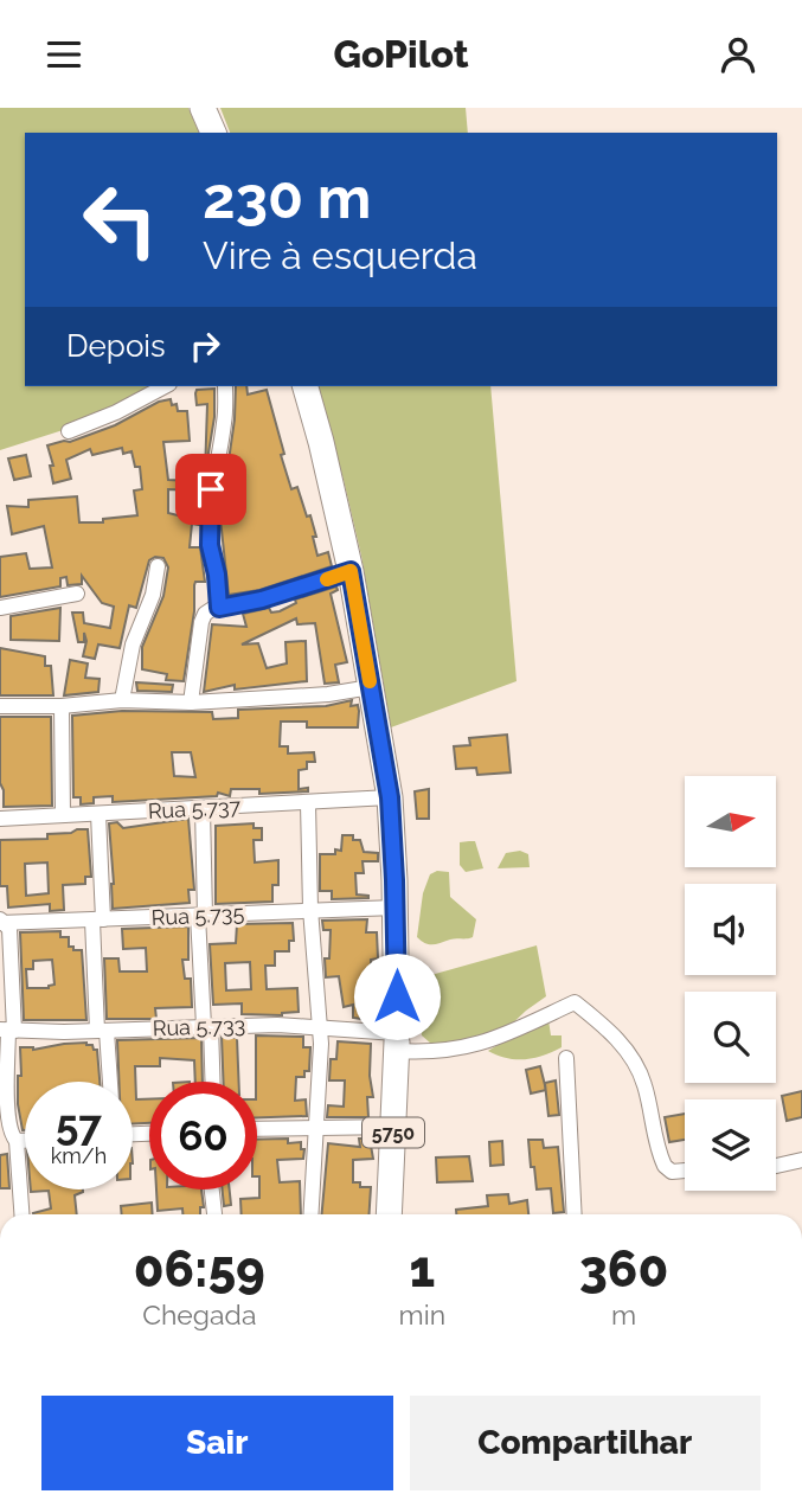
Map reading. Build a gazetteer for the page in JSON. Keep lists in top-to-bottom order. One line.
{"streets":{"main road":["5750"],"street":["Rua 5.737","Rua 5.735","Rua 5.733"]},"crossings":[["Rua 5.737","5750"],["Rua 5.735","5750"],["Rua 5.733","5750"]],"north":"right","page":{"header":"GoPilot","turn":["230 m","Vire à esquerda"],"then":"Depois","speed":"57 km/h","limit":"60","eta":["06:59","Chegada","1","min","360","m"],"buttons":["Sair","Compartilhar"]}}
